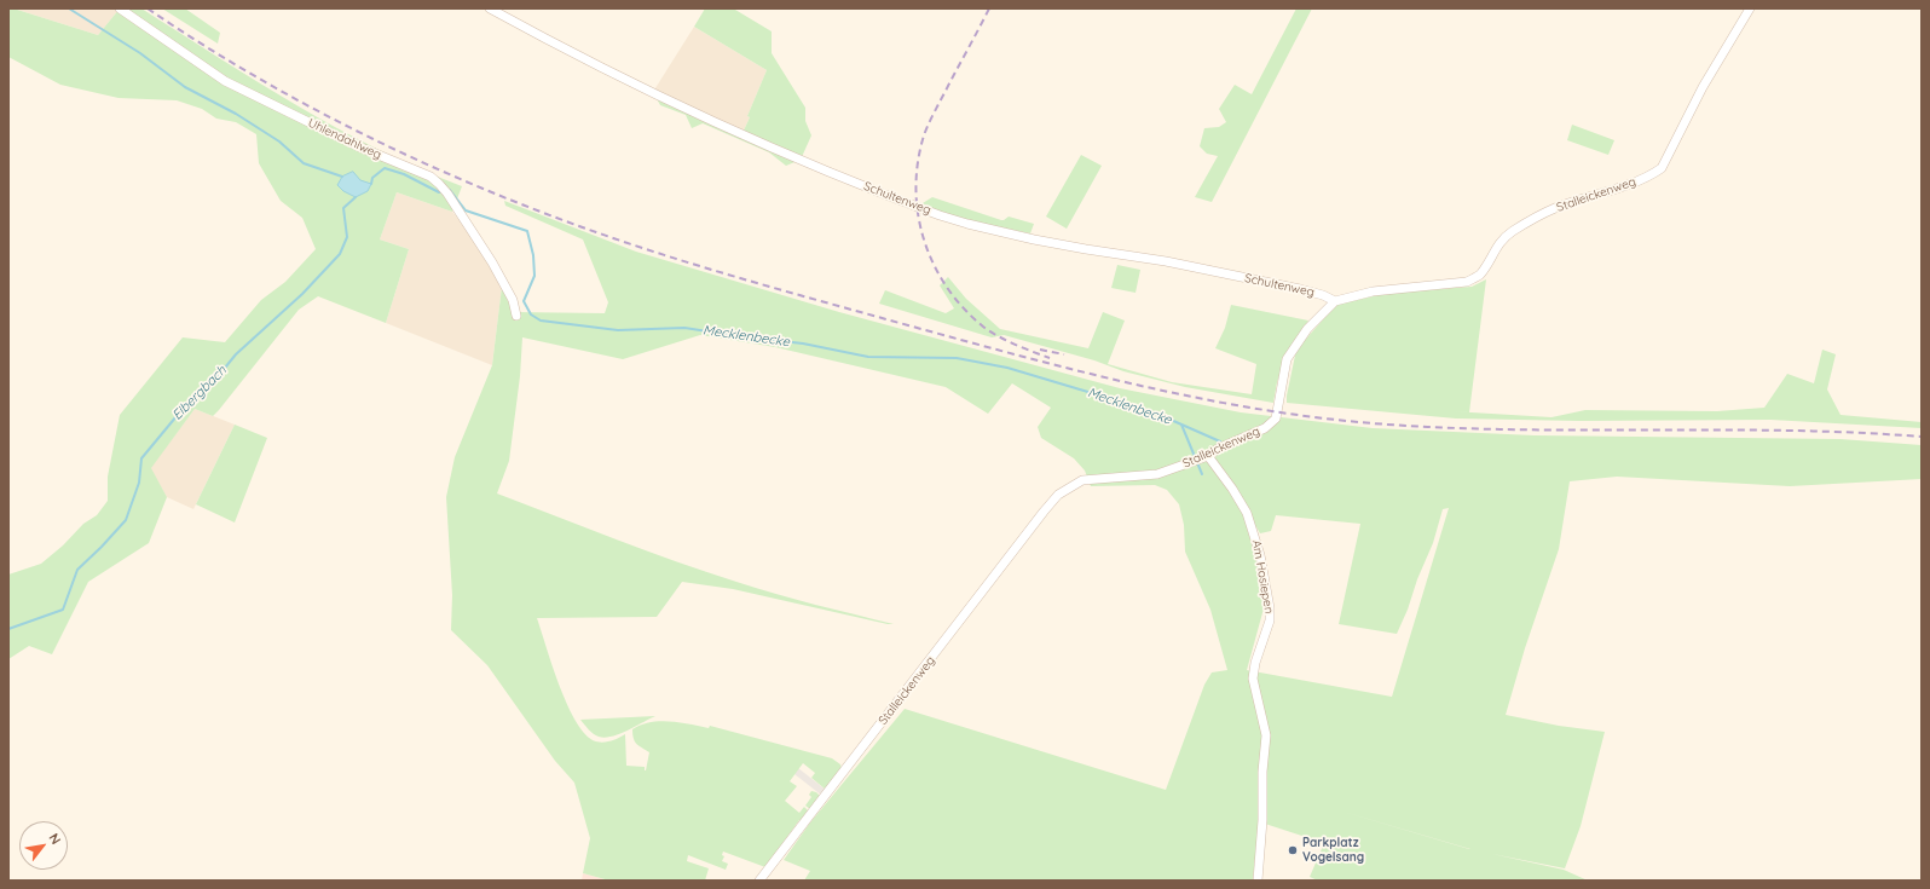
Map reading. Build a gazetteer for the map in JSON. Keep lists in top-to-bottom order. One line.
{"streets":{"street":["Uhlendahlweg","Stalleickenweg","Schultenweg","Am Hosiepen"]},"crossings":[["Stalleickenweg","Schultenweg"],["Stalleickenweg","Am Hosiepen"]],"water":["Mecklenbecke","Eibergbach"],"places":["Parkplatz Vogelsang"],"north":"top right"}
